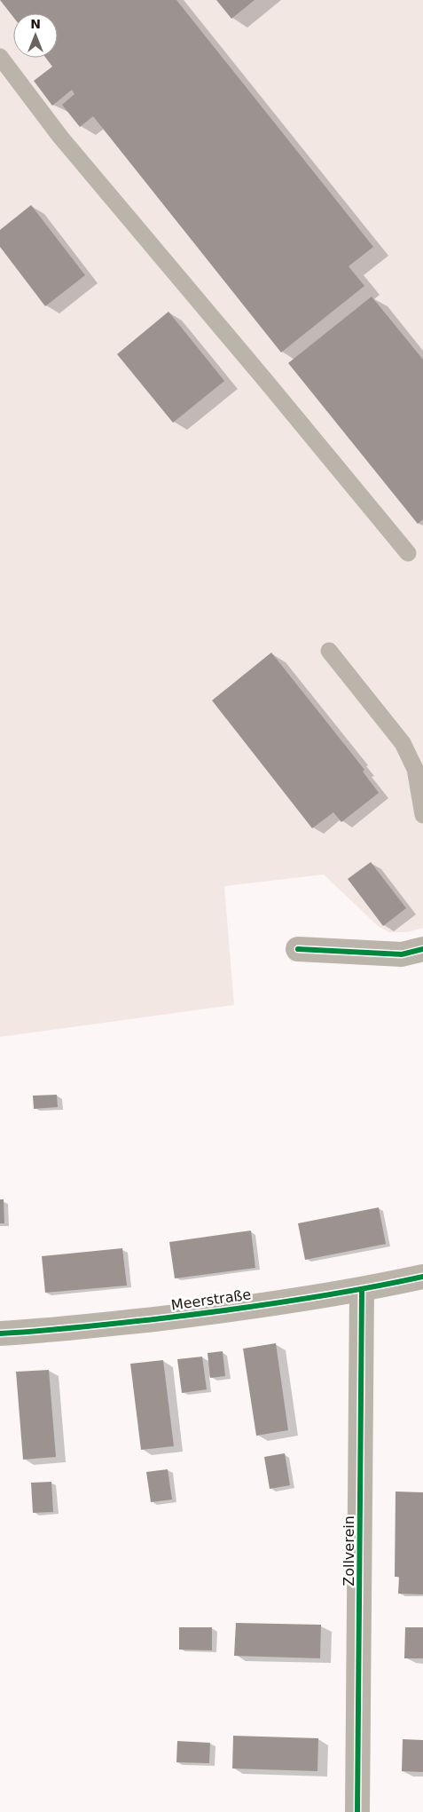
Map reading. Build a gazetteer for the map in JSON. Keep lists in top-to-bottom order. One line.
{"streets":{"street":["Meerstraße","Zollverein"]},"crossings":[["Meerstraße","Zollverein"]],"north":"top"}
